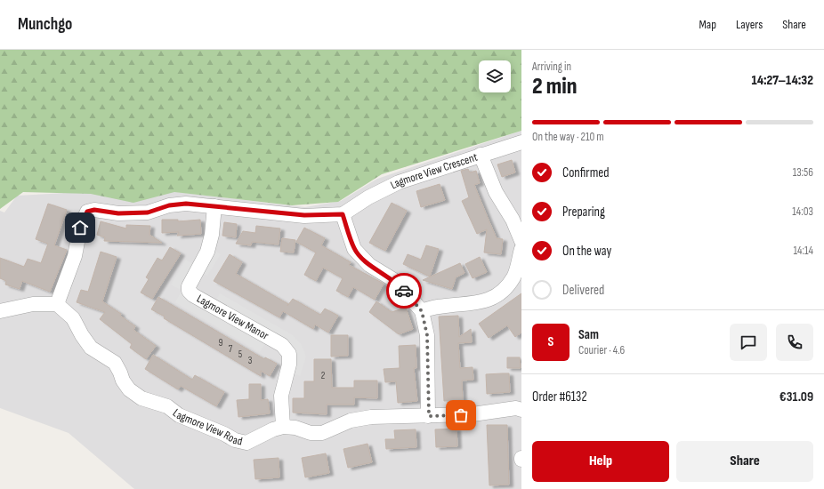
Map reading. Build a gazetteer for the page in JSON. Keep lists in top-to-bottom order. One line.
{"streets":{"street":["Lagmore View Crescent","Lagmore View Manor","Lagmore View Road"]},"crossings":[["Lagmore View Manor","Lagmore View Road"]],"house_numbers":["9","7","5","3","2"],"page":{"header":"Munchgo","nav":["Map","Layers","Share"],"heading":["2 min","Arriving in","14:27–14:32"],"panel":["Sam","Courier · 4.6","Order #6132","€31.09"],"bar":"On the way · 210 m","list":[["Confirmed","13:56"],["Preparing","14:03"],["On the way","14:14"],"Delivered"],"round":"S","buttons":["Help","Share"]}}
